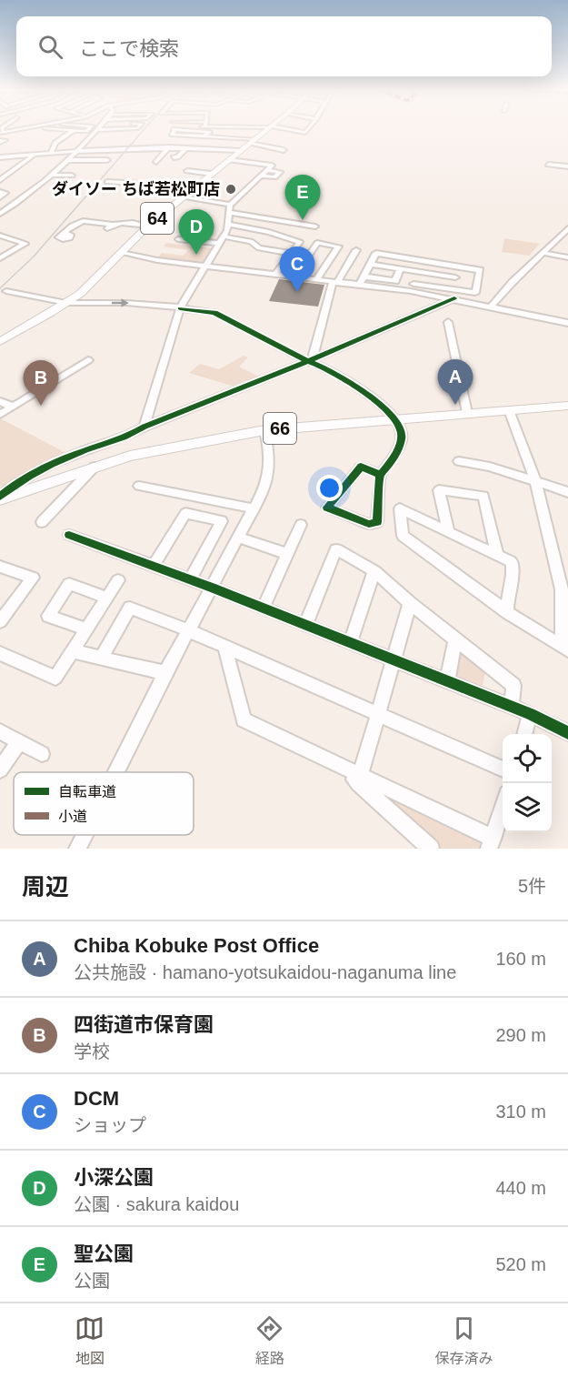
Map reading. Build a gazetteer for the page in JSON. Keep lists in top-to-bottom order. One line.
{"streets":{"main road":["64","66"]},"places":["ダイソー ちば若松町店"],"legend":["自転車道","小道"],"page":{"search":"ここで検索","pins":["E","D","C","A","B"],"heading":["周辺","5件"],"list":[{"mark":"A","name":"Chiba Kobuke Post Office","note":"公共施設 · hamano-yotsukaidou-naganuma line","value":"160 m"},{"mark":"B","name":"四街道市保育園","note":"学校","value":"290 m"},{"mark":"C","name":"DCM","note":"ショップ","value":"310 m"},{"mark":"D","name":"小深公園","note":"公園 · sakura kaidou","value":"440 m"},{"mark":"E","name":"聖公園","note":"公園","value":"520 m"}],"nav":["地図","経路","保存済み"]}}
